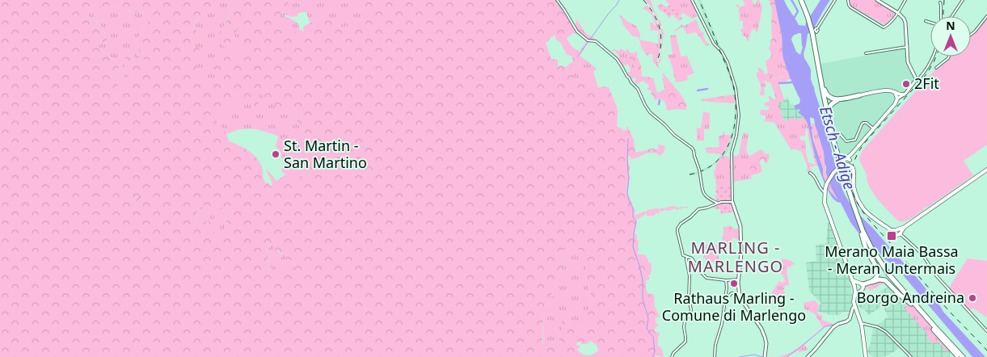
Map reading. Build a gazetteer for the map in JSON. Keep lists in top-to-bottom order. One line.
{"districts":["MARLING - MARLENGO"],"water":["Etsch - Adige"],"places":{"other":["2Fit","St. Martin - San Martino","Rathaus Marling - Comune di Marlengo","Borgo Andreina"],"transit":["Merano Maia Bassa - Meran Untermais"]},"north":"top"}
